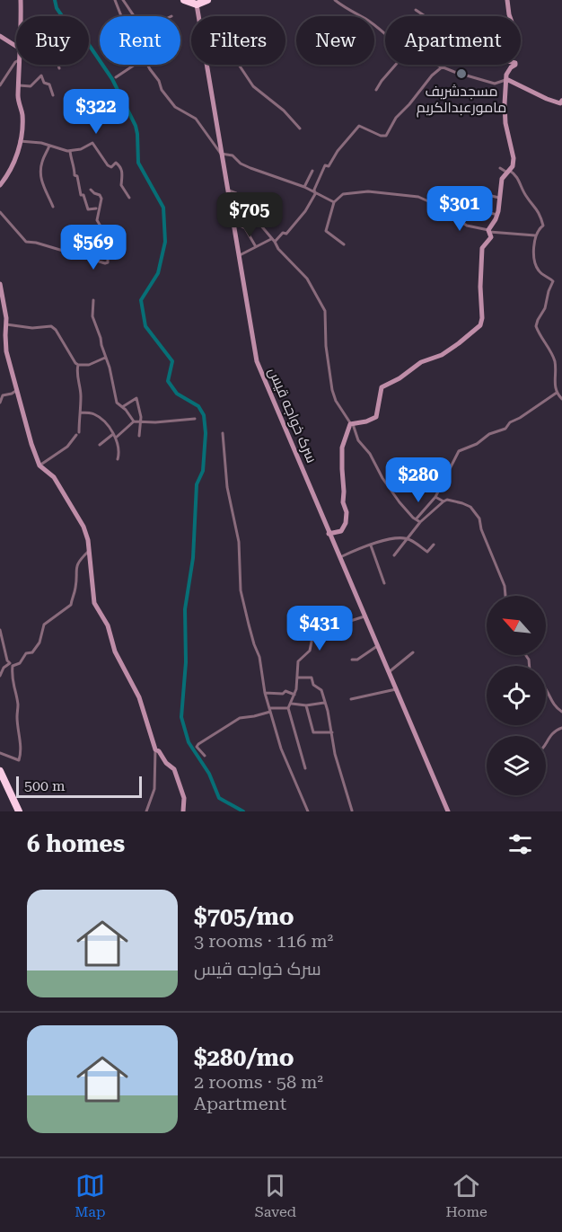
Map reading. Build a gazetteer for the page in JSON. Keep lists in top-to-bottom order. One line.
{"streets":{"street":["سرک خواجه قیس"]},"places":["مسجدشریف مامورعبدالکریم"],"scale_bar":"500 m","north":"top left","page":{"chip":["Buy","Rent","Filters","New","Apartment"],"price":["$322","$301","$705","$569","$280","$431"],"scale":"500 m","heading":"6 homes","list":[{"name":"$705/mo","note":"3 rooms · 116 m² · سرک خواجه قیس"},{"name":"$280/mo","note":"2 rooms · 58 m² · Apartment"}],"tabs":["Map","Saved","Home"]}}
